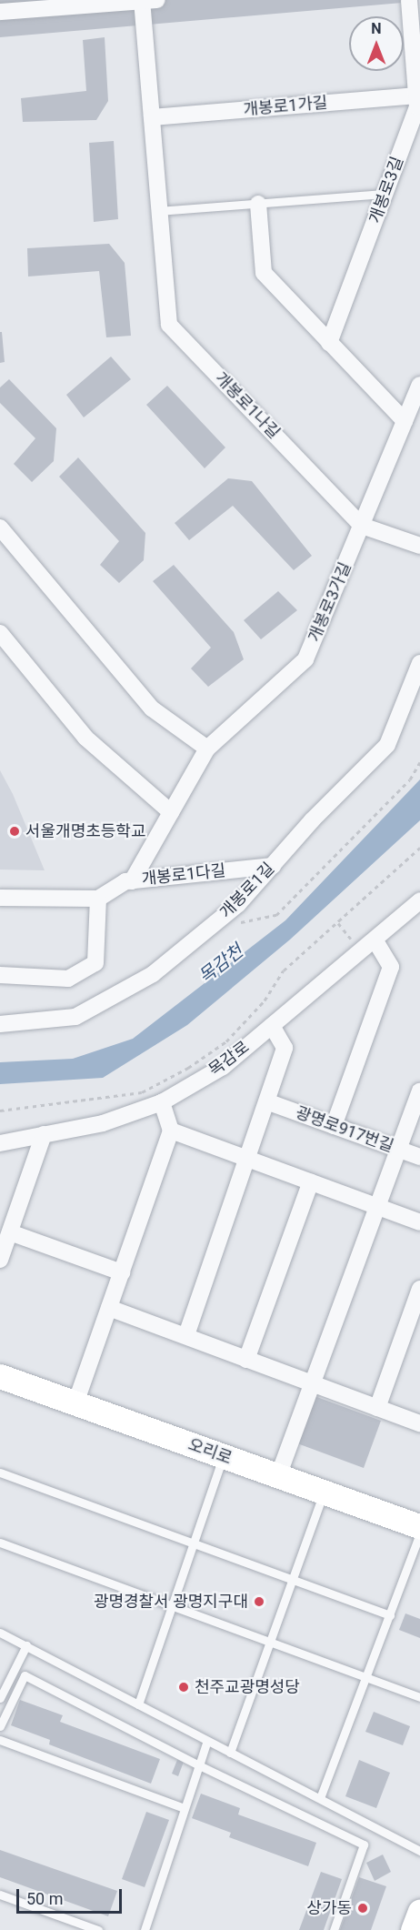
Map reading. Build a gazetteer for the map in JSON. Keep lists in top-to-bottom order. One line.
{"streets":{"main road":["오리로"],"street":["개봉로1가길","개봉로3길","개봉로1나길","개봉로3가길","개봉로1다길","개봉로1길","목감로","광명로917번길"]},"crossings":[["개봉로1가길","개봉로3길"],["개봉로1가길","개봉로1나길"],["개봉로1나길","개봉로3가길"],["개봉로3가길","개봉로1다길"],["개봉로1다길","개봉로1길"]],"water":["목감천"],"places":["서울개명초등학교","광명경찰서 광명지구대","천주교광명성당","상가동"],"scale_bar":"50 m","north":"top"}
